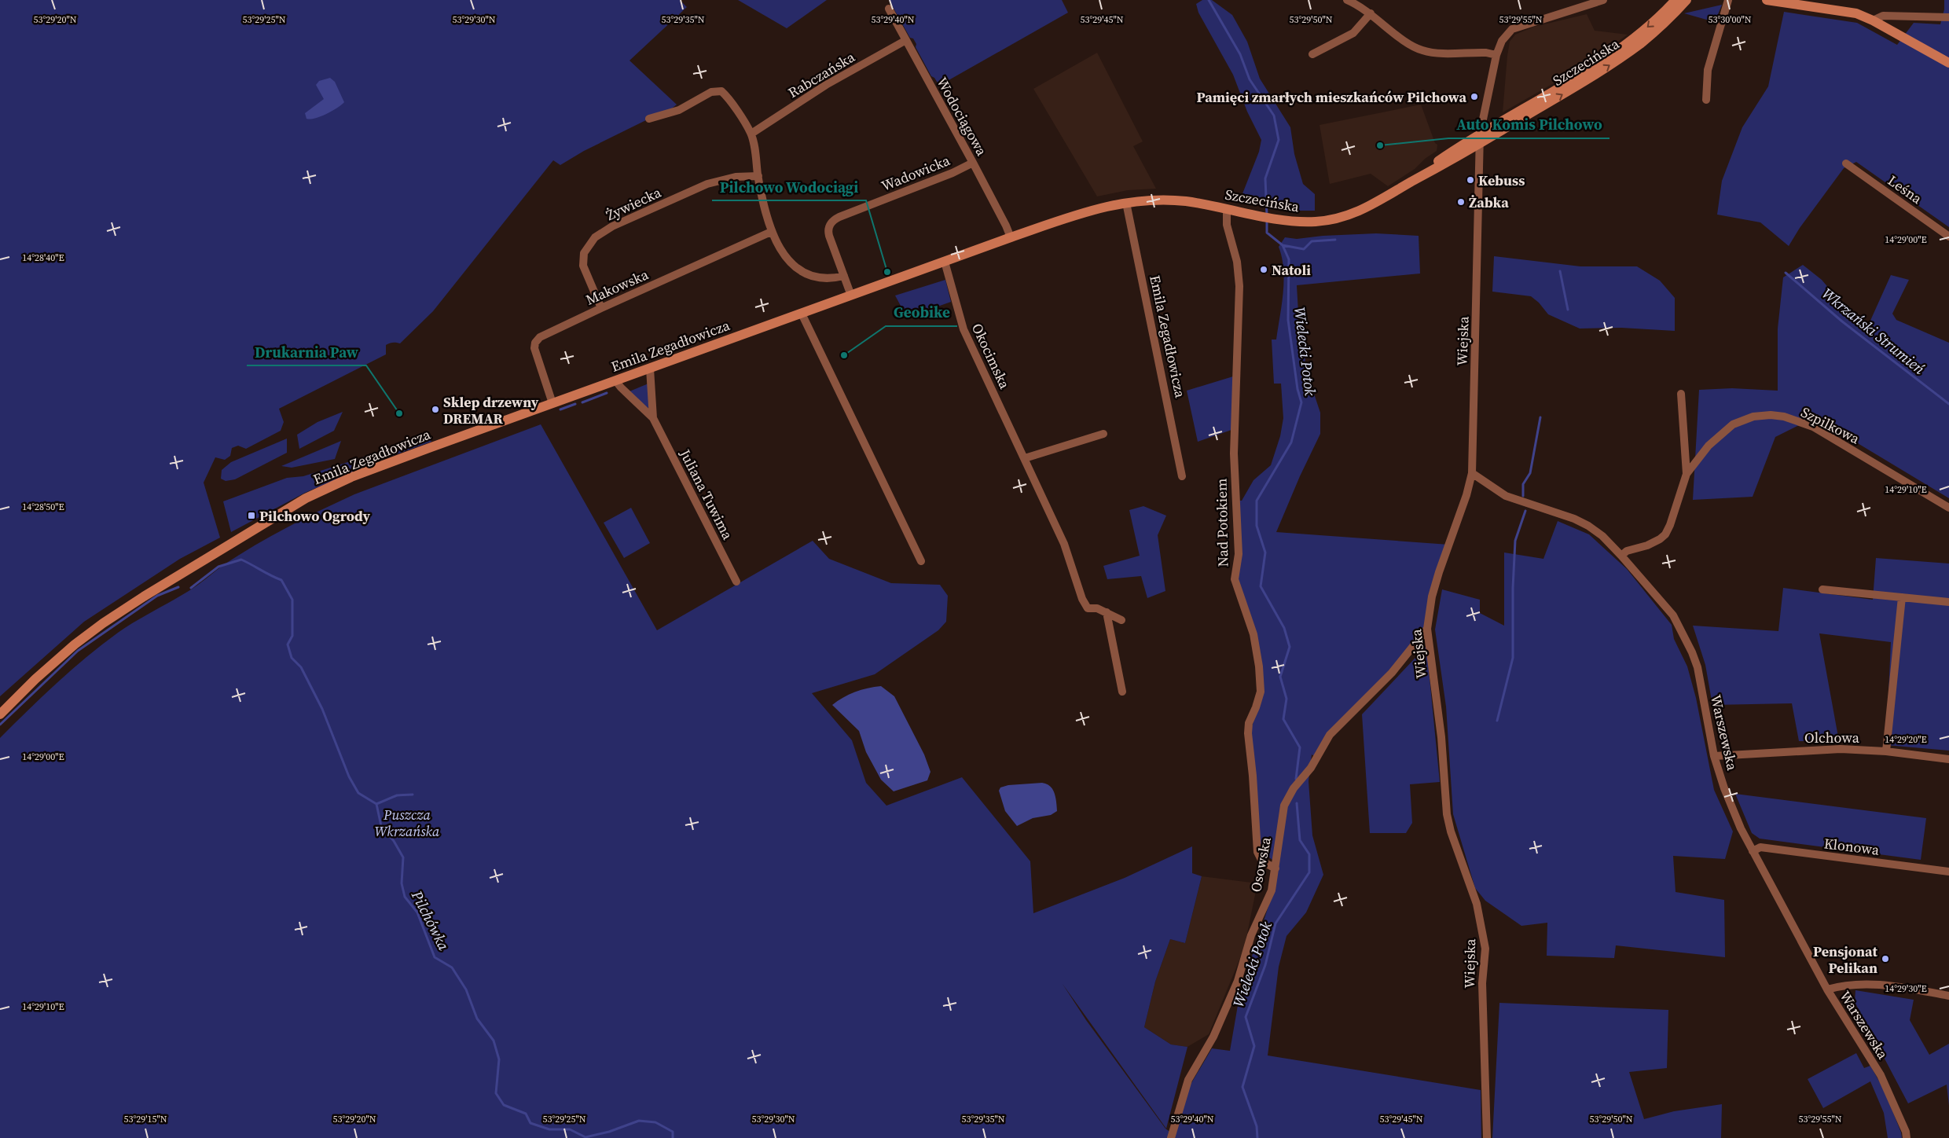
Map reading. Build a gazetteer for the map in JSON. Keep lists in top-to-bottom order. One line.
{"streets":{"main road":["Szczecińska","Emila Zegadłowicza"],"street":["Rabczańska","Wodociągowa","Wadowicka","Leśna","Żywiecka","Makowska","Wiejska","Okocimska","Szpilkowa","Juliana Tuwima","Nad Potokiem","Warszewska","Olchowa","Klonowa","Osowska"]},"crossings":[["Szczecińska","Emila Zegadłowicza"],["Szczecińska","Wiejska"],["Szczecińska","Nad Potokiem"],["Rabczańska","Wodociągowa"],["Wodociągowa","Wadowicka"],["Wodociągowa","Emila Zegadłowicza"],["Wadowicka","Emila Zegadłowicza"],["Żywiecka","Makowska"],["Makowska","Emila Zegadłowicza"],["Emila Zegadłowicza","Okocimska"],["Emila Zegadłowicza","Juliana Tuwima"],["Wiejska","Warszewska"],["Wiejska","Osowska"],["Szpilkowa","Warszewska"],["Nad Potokiem","Osowska"],["Warszewska","Olchowa"],["Warszewska","Klonowa"]],"water":["Wkrzański Strumień","Wielecki Potok","Pilchówka"],"parks":["Puszcza Wkrzańska"],"places":{"other":["Pamięci zmarłych mieszkańców Pilchowa","Auto Komis Pilchowo","Kebuss","Żabka","Natoli","Pilchowo Wodociągi","Geobike","Sklep drzewny DREMAR","Drukarnia Paw","Pensjonat Pelikan"],"transit":["Pilchowo Ogrody"]},"coordinates":["53°29'20\"N","53°29'25\"N","53°29'30\"N","53°29'35\"N","53°29'40\"N","53°29'45\"N","53°29'50\"N","53°29'55\"N","53°30'00\"N","14°29'00\"E","14°28'40\"E","14°29'10\"E","14°28'50\"E","14°29'20\"E","14°29'30\"E","53°29'15\"N"]}
